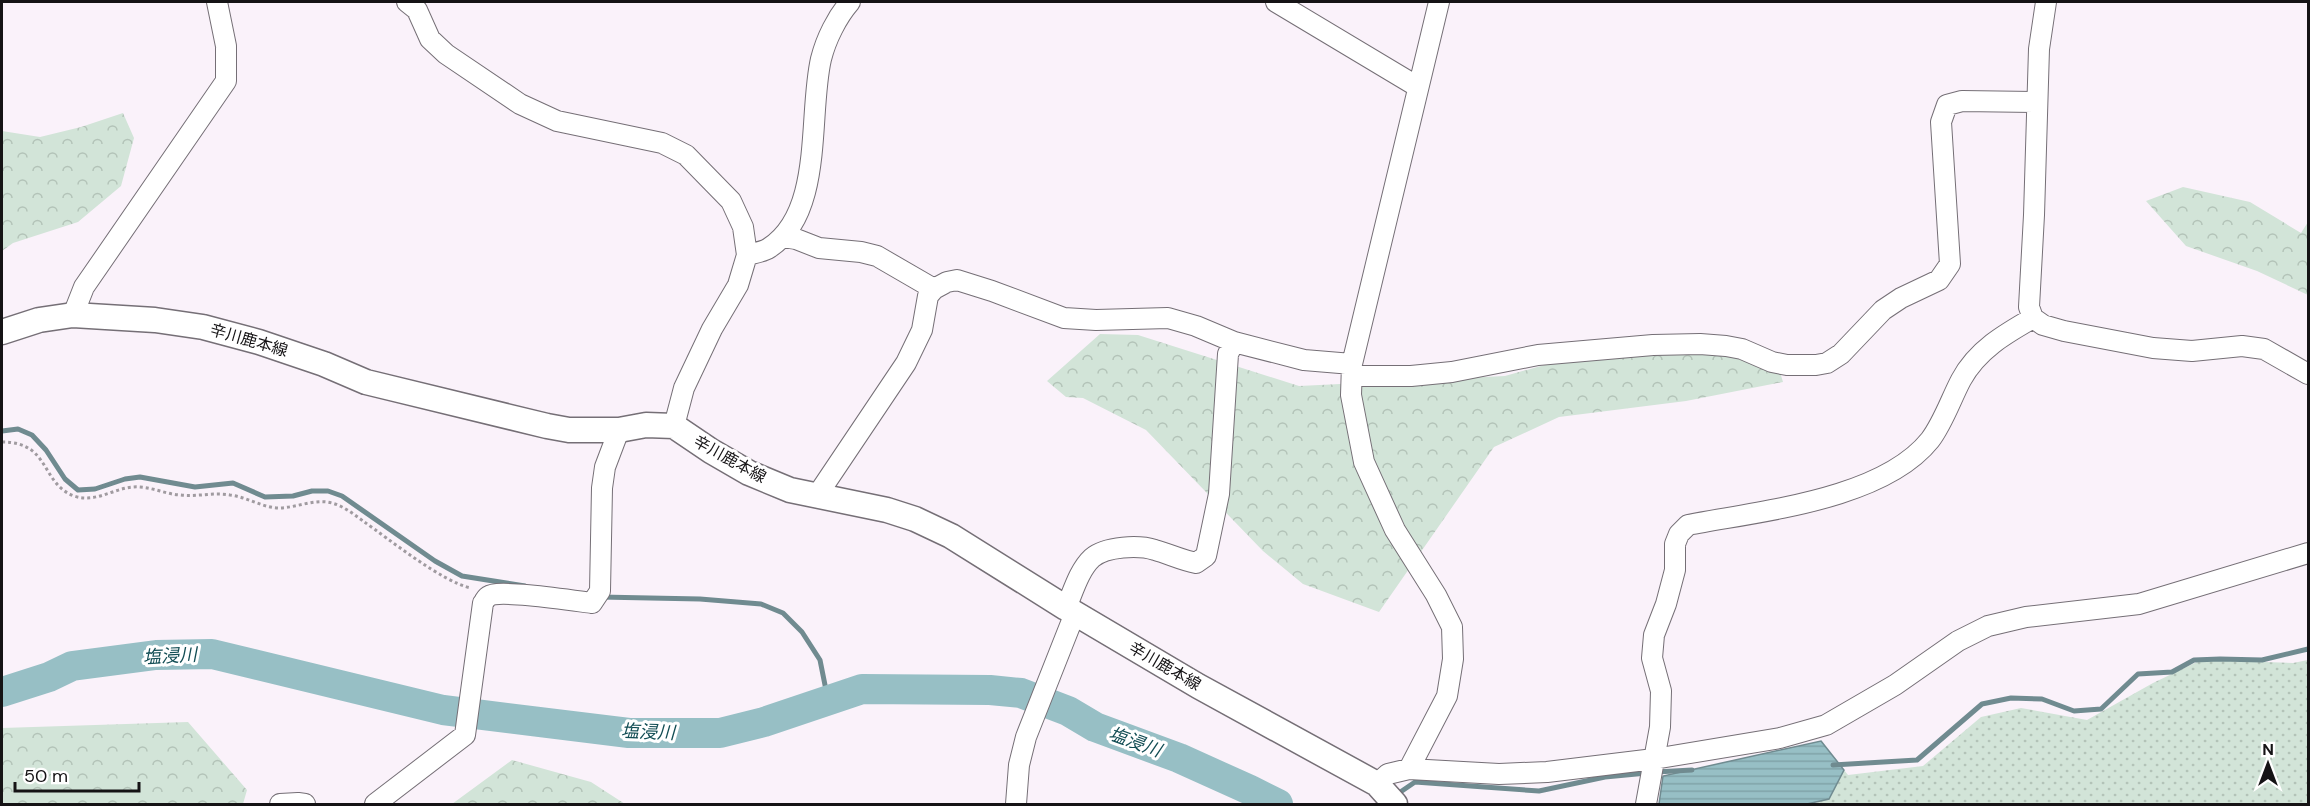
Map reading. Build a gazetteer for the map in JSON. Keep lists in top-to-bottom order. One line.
{"streets":{"main road":["辛川鹿本線"]},"water":["塩浸川"],"scale_bar":"50 m","north":"top"}
